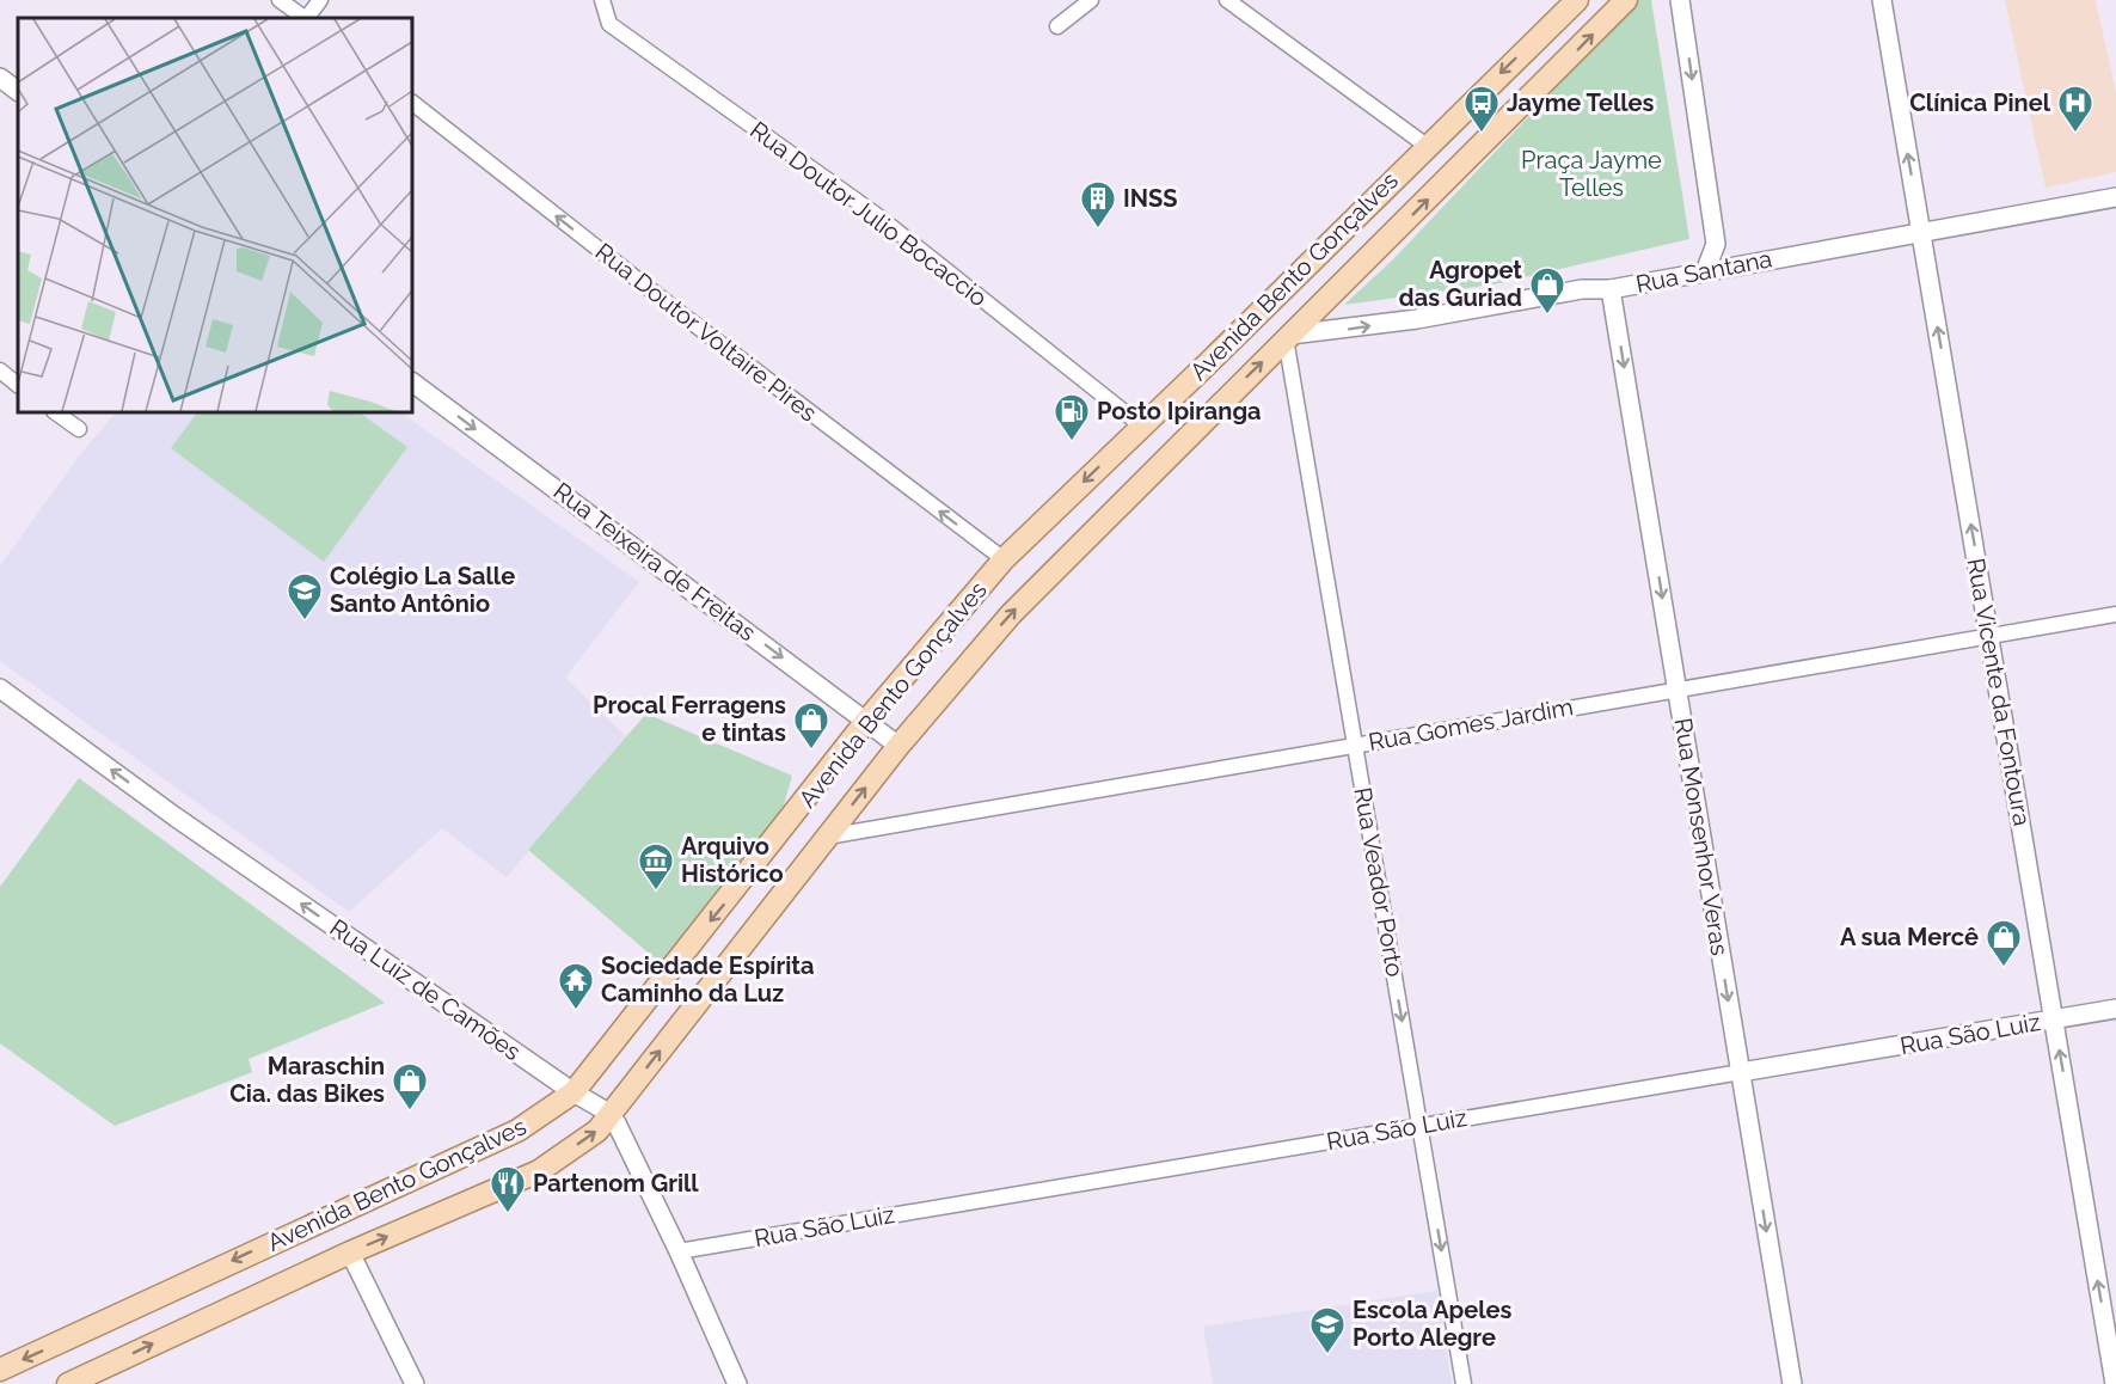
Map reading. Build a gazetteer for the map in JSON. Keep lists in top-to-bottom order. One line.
{"streets":{"main road":["Avenida Bento Gonçalves"],"street":["Rua Doutor Julio Bocaccio","Rua Santana","Rua Doutor Voltaire Pires","Rua Teixeira de Freitas","Rua Vicente da Fontoura","Rua Gomes Jardim","Rua Monsenhor Veras","Rua Veador Porto","Rua Luiz de Camões","Rua São Luiz"]},"crossings":[["Rua Doutor Julio Bocaccio","Avenida Bento Gonçalves"],["Rua Santana","Avenida Bento Gonçalves"],["Rua Santana","Rua Vicente da Fontoura"],["Rua Santana","Rua Monsenhor Veras"],["Rua Santana","Rua Veador Porto"],["Avenida Bento Gonçalves","Rua Doutor Voltaire Pires"],["Avenida Bento Gonçalves","Rua Teixeira de Freitas"],["Avenida Bento Gonçalves","Rua Gomes Jardim"],["Avenida Bento Gonçalves","Rua Veador Porto"],["Avenida Bento Gonçalves","Rua Luiz de Camões"],["Rua Vicente da Fontoura","Rua Gomes Jardim"],["Rua Vicente da Fontoura","Rua São Luiz"],["Rua Gomes Jardim","Rua Monsenhor Veras"],["Rua Gomes Jardim","Rua Veador Porto"],["Rua Monsenhor Veras","Rua São Luiz"],["Rua Veador Porto","Rua São Luiz"]],"one_way":["Rua Santana","Rua Doutor Voltaire Pires","Rua Teixeira de Freitas","Rua Vicente da Fontoura","Rua Monsenhor Veras","Rua Veador Porto","Rua Luiz de Camões"],"parks":["Praça Jayme Telles"],"places":{"bus stop":["Jayme Telles"],"hospital":["Clínica Pinel"],"building":["INSS"],"shop":["Agropet das Guriad","Procal Ferragens e tintas","A sua Mercê","Maraschin Cia. das Bikes"],"fuel station":["Posto Ipiranga"],"school or university":["Colégio La Salle Santo Antônio","Escola Apeles Porto Alegre"],"museum":["Arquivo Histórico"],"temple":["Sociedade Espírita Caminho da Luz"],"restaurant":["Partenom Grill"]}}
